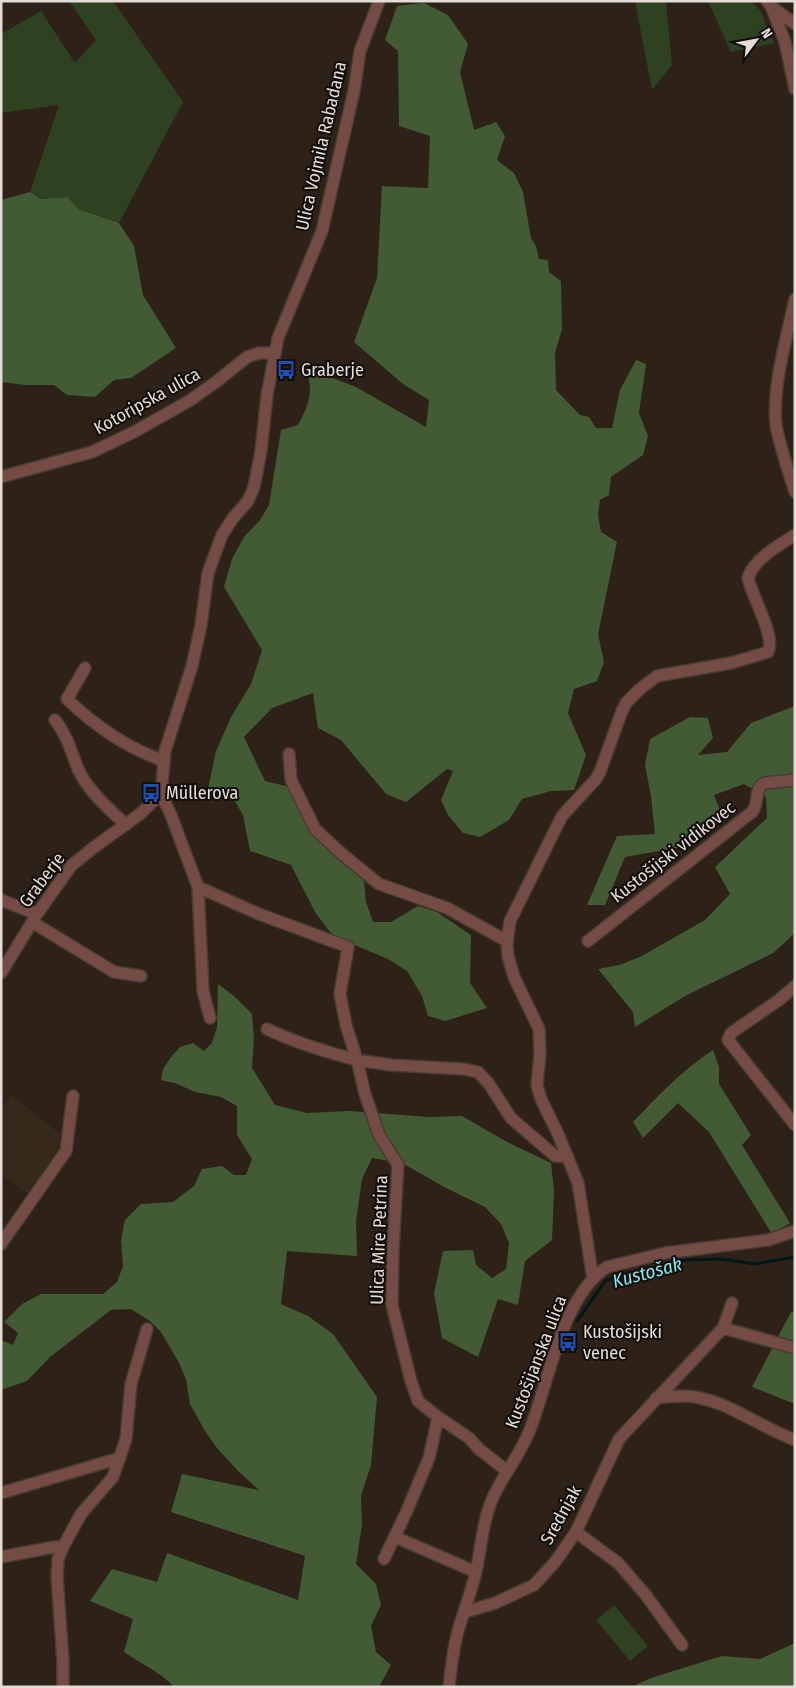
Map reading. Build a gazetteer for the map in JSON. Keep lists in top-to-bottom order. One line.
{"streets":{"street":["Ulica Vojmila Rabadana","Kotoripska ulica","Kustošijski vidikovec","Graberje","Ulica Mire Petrina","Kustošijanska ulica","Srednjak"]},"crossings":[["Ulica Vojmila Rabadana","Kotoripska ulica"],["Ulica Mire Petrina","Kustošijanska ulica"],["Kustošijanska ulica","Srednjak"]],"water":["Kustošak"],"places":{"bus stop":["Graberje","Müllerova","Kustošijski venec"]},"north":"top right"}
